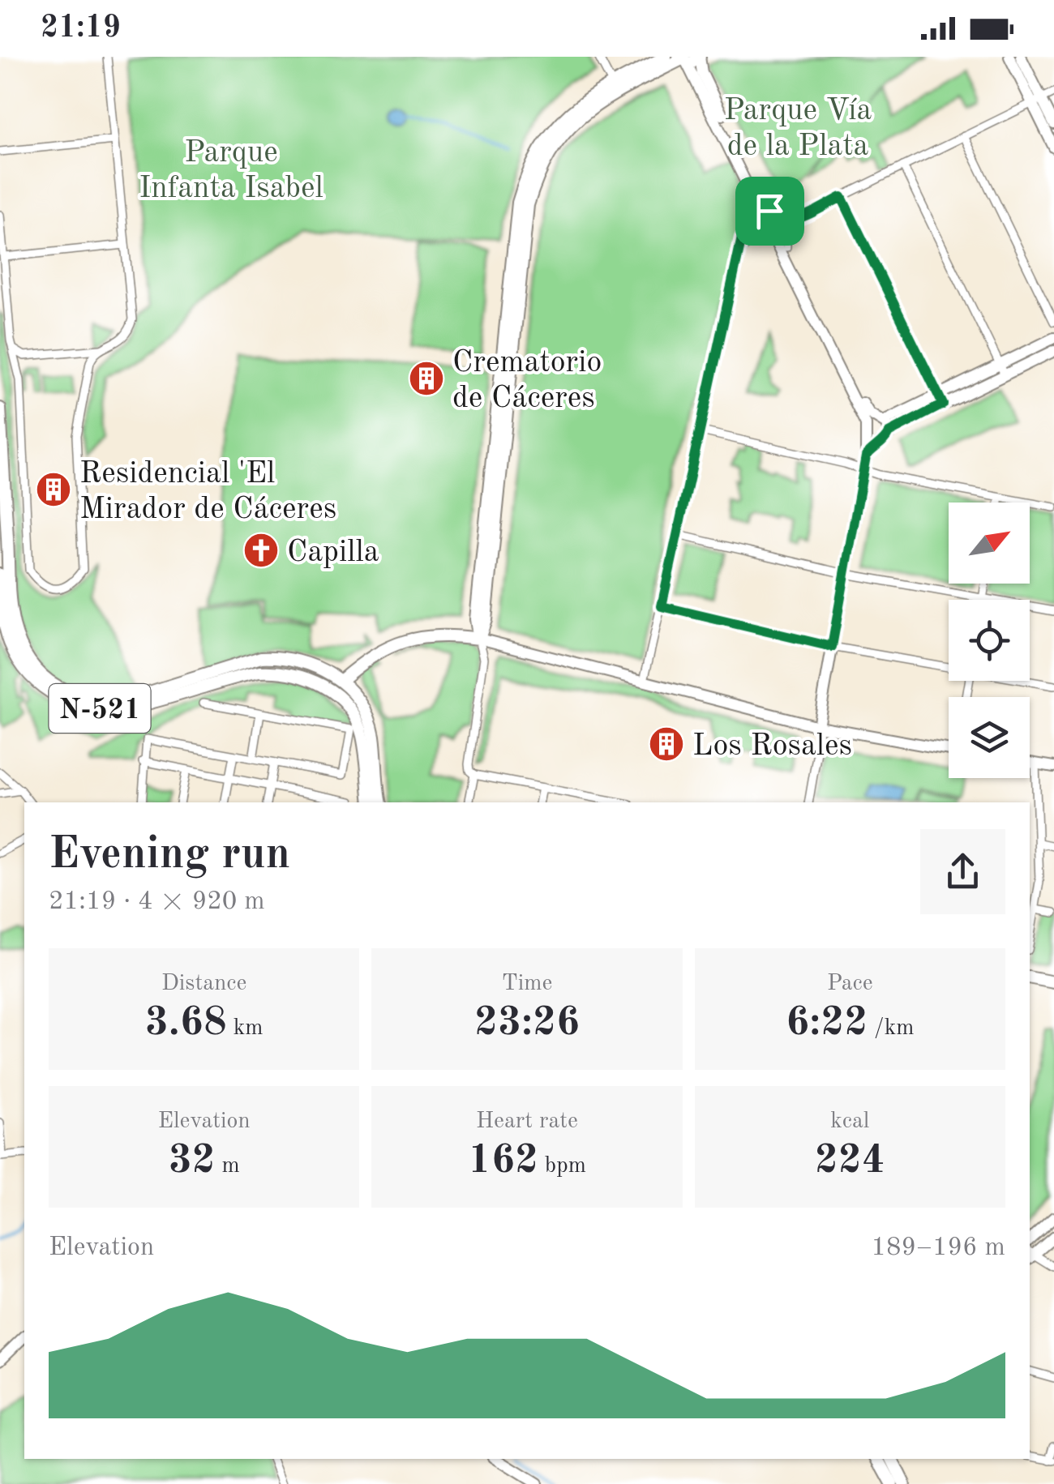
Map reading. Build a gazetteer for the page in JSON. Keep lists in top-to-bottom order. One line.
{"streets":{"main road":["N-521"]},"parks":["Parque Vía de la Plata","Parque Infanta Isabel"],"places":{"building":["Crematorio de Cáceres","Residencial 'El Mirador de Cáceres","Los Rosales"],"church":["Capilla"]},"north":"top right","page":{"status":"21:19","heading":["Evening run","21:19 · 4 × 920 m"],"stats":[["Distance","3.68 km"],["Time","23:26"],["Pace","6:22 /km"],["Elevation","32 m"],["Heart rate","162 bpm"],["kcal","224"]],"chart":["Elevation","189–196 m"]}}
